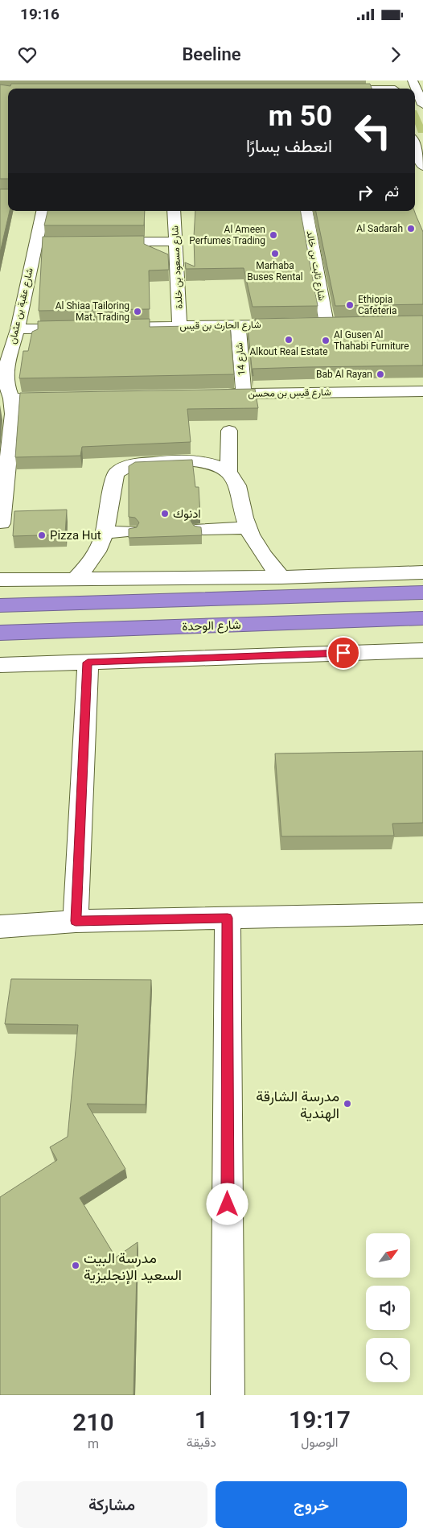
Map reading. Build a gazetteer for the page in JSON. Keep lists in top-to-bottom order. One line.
{"streets":{"highway":["شارع الوحدة"],"street":["شارع ثابت بن خالد","شارع مسعود بن خلدة","شارع عقبة بن عثمان","شارع الحارث بن قيس","شارع 14","شارع قيس بن محسن"]},"crossings":[["شارع مسعود بن خلدة","شارع الحارث بن قيس"],["شارع الحارث بن قيس","شارع 14"],["شارع 14","شارع قيس بن محسن"]],"places":["Al Sadarah","Al Ameen Perfumes Trading","Marhaba Buses Rental","Ethiopia Cafeteria","Al Shiaa Tailoring Mat. Trading","Alkout Real Estate","Al Gusen Al Thahabi Furniture","Bab Al Rayan","ادنوك","Pizza Hut","مدرسة الشارقة الهندية","مدرسة البيت السعيد الإنجليزية"],"north":"top right","page":{"status":"19:16","header":"Beeline","turn":["50 m","انعطف يسارًا"],"then":"ثم","eta":["19:17","الوصول","1","دقيقة","210","m"],"buttons":["خروج","مشاركة"]}}
